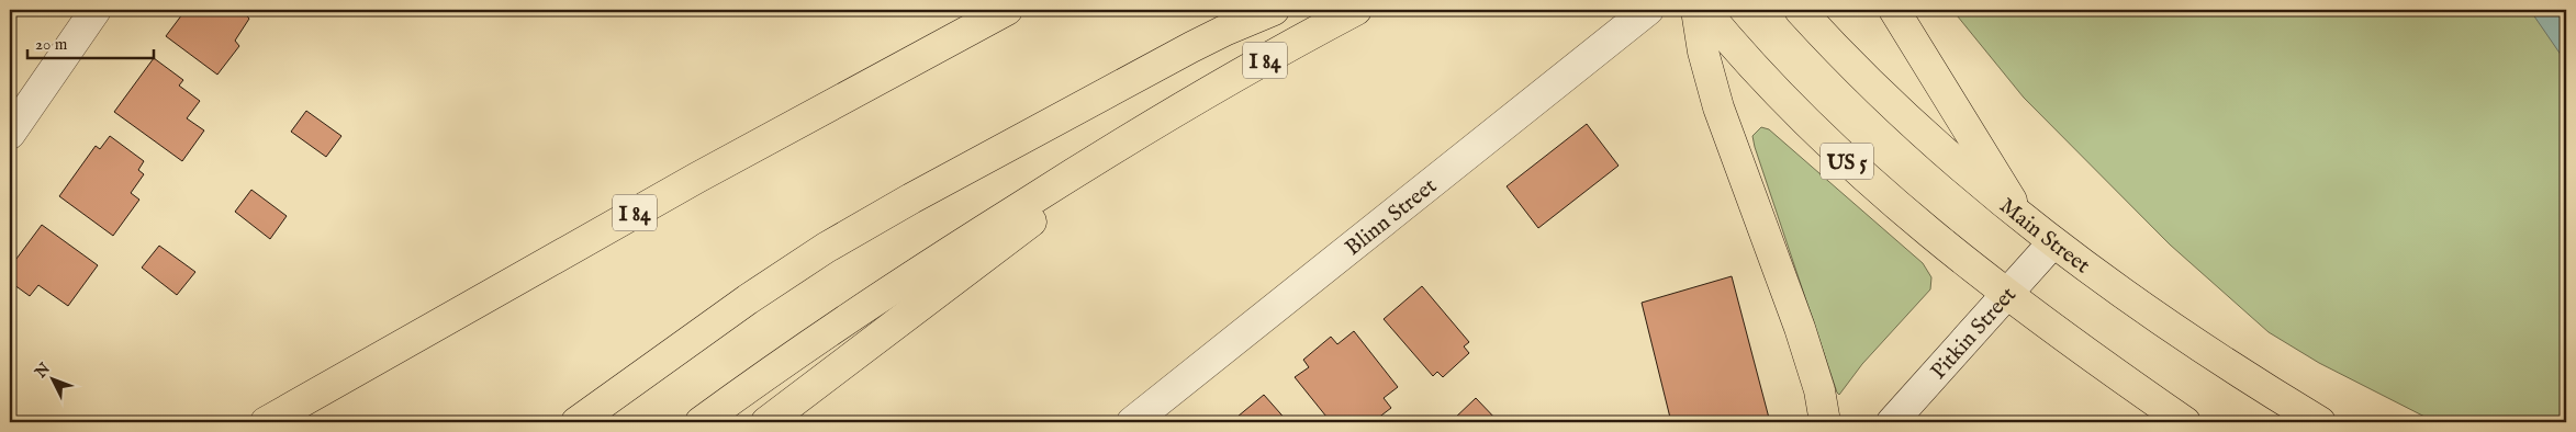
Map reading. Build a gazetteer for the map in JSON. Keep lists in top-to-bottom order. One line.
{"streets":{"highway":["I 84","US 5","Main Street"],"street":["Blinn Street","Pitkin Street"]},"crossings":[["US 5","Pitkin Street"],["Main Street","Pitkin Street"]],"scale_bar":"20 m","north":"top left"}
